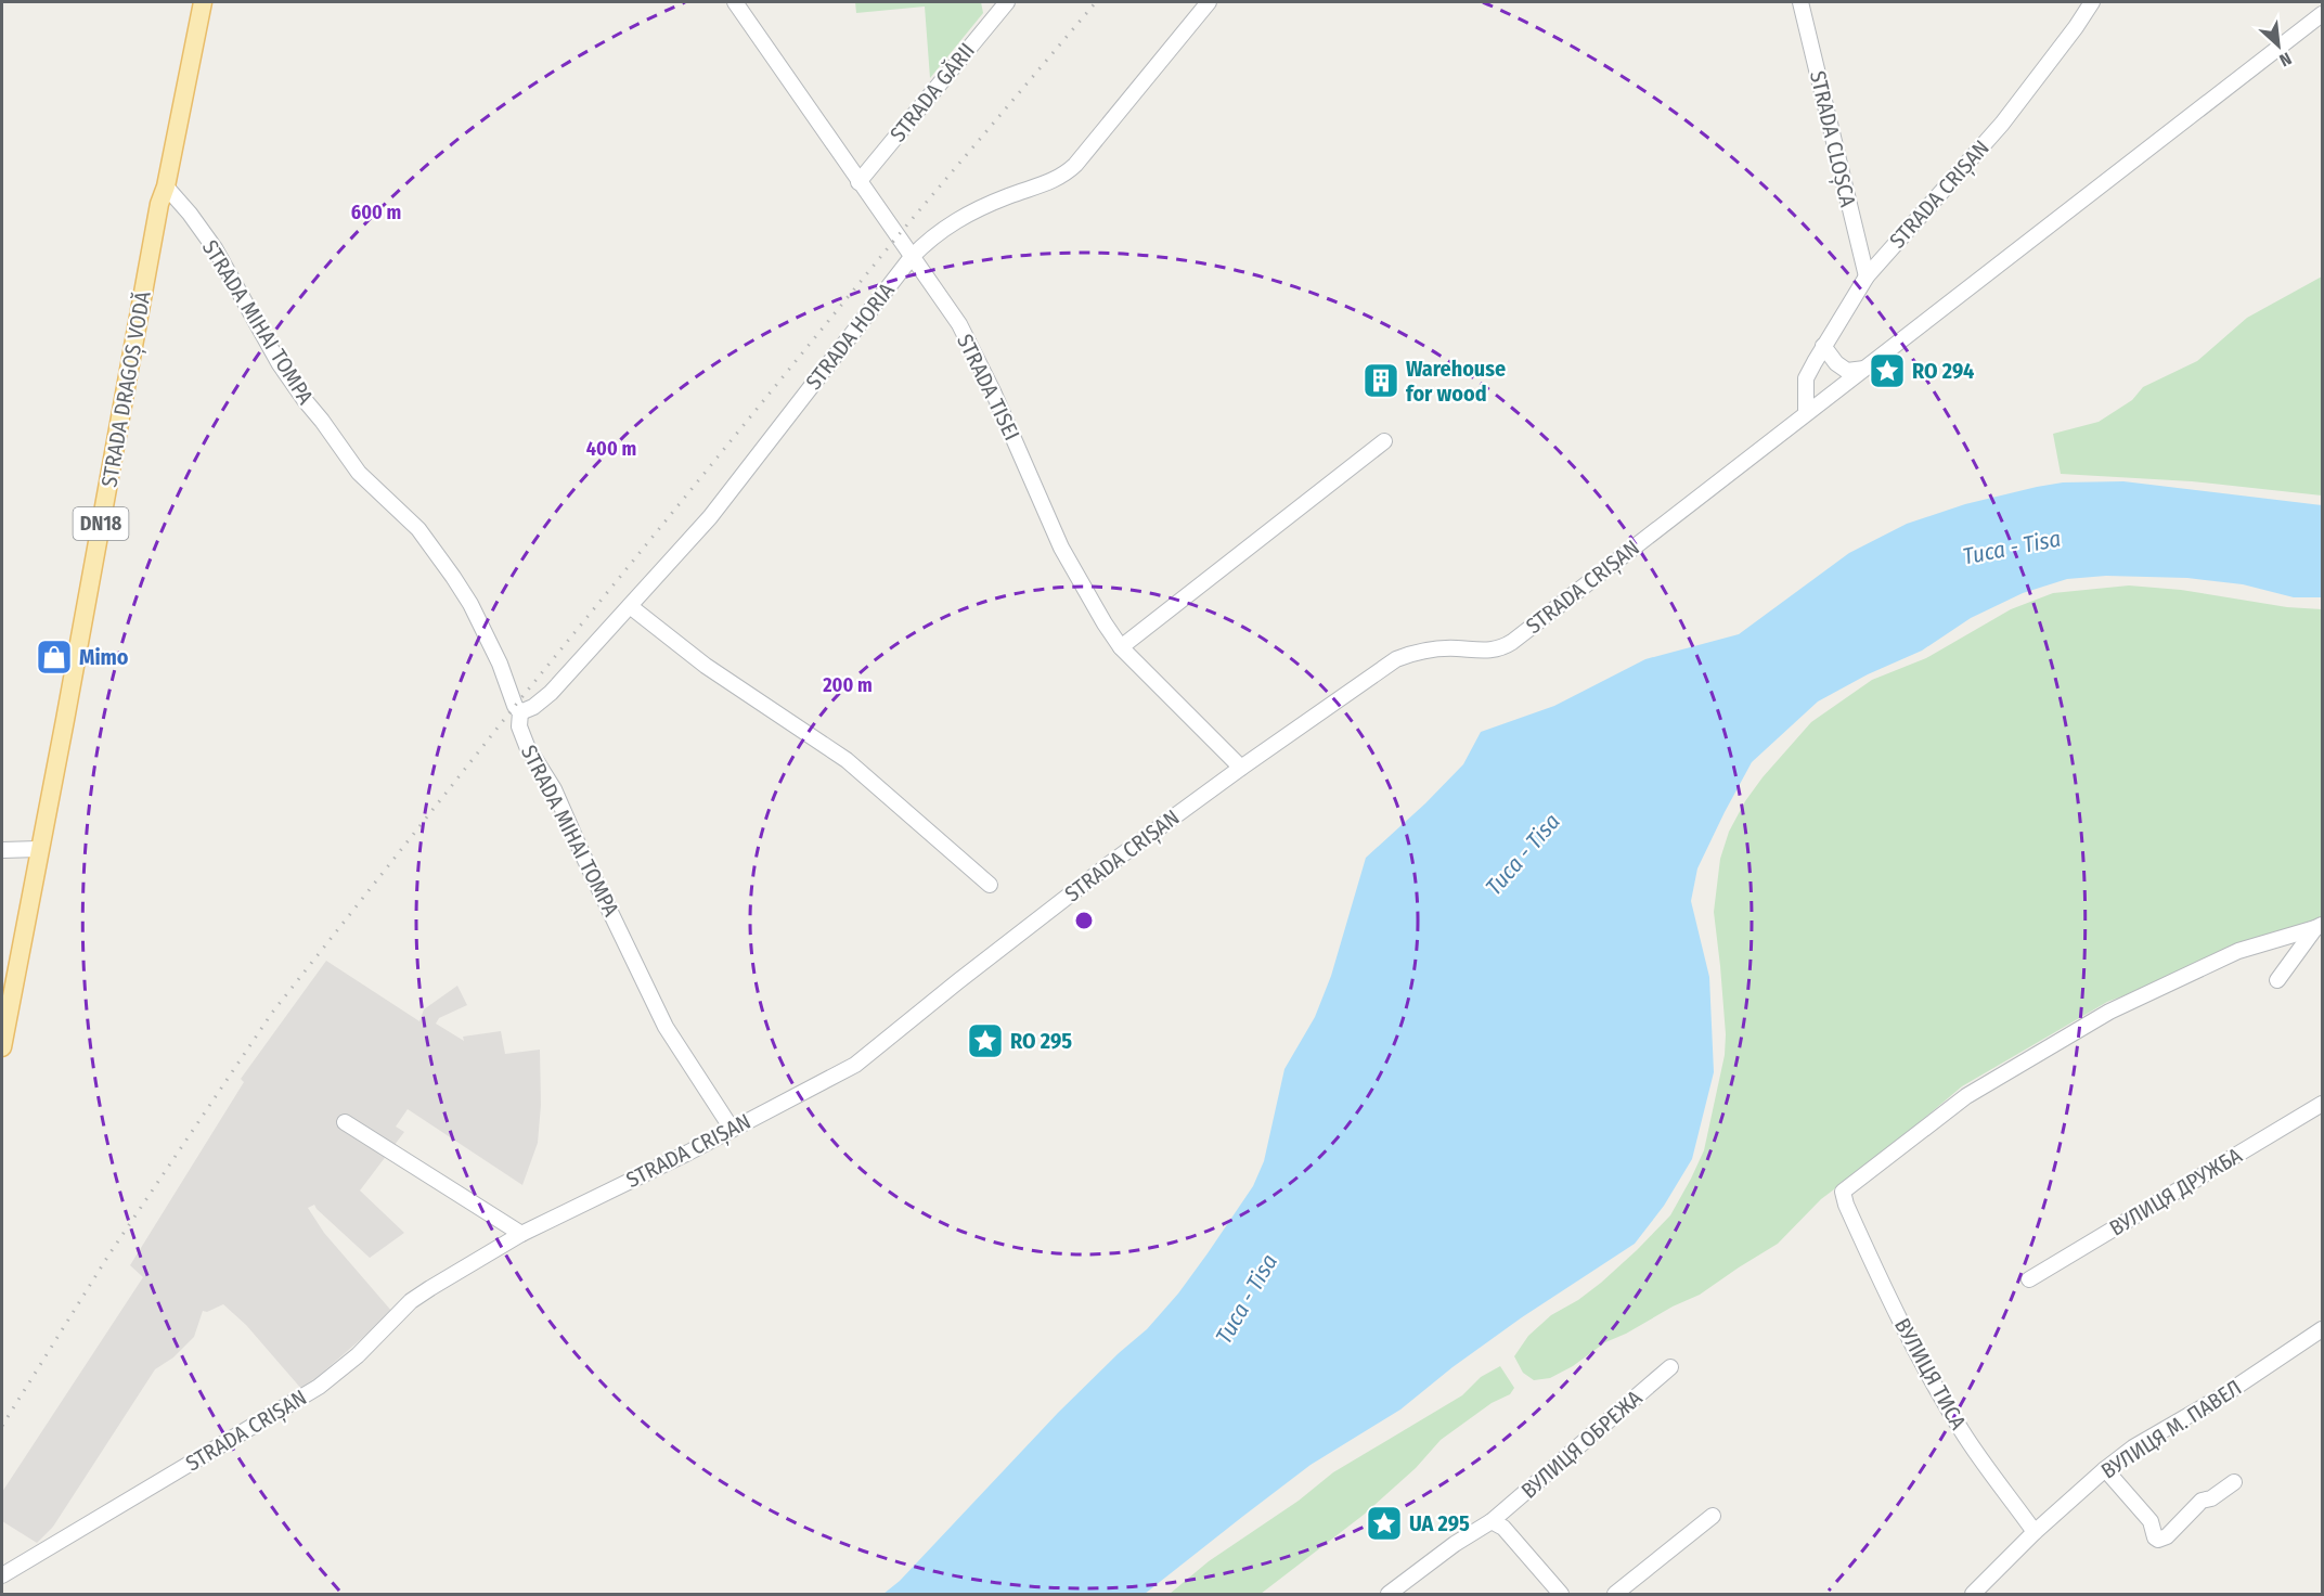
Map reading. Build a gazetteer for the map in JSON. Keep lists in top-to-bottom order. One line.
{"streets":{"main road":["STRADA DRAGOȘ VODĂ","DN18"],"street":["STRADA GĂRII","STRADA CLOȘCA","STRADA CRIȘAN","STRADA MIHAI TOMPA","STRADA HORIA","STRADA TISEI","ВУЛИЦЯ ДРУЖБА","ВУЛИЦЯ ТИСА","ВУЛИЦЯ М. ПАВЕЛ","ВУЛИЦЯ ОБРЕЖА"]},"crossings":[["STRADA GĂRII","STRADA TISEI"],["STRADA CLOȘCA","STRADA CRIȘAN"],["STRADA CRIȘAN","STRADA MIHAI TOMPA"],["STRADA CRIȘAN","STRADA TISEI"],["STRADA MIHAI TOMPA","STRADA HORIA"],["STRADA MIHAI TOMPA","STRADA DRAGOȘ VODĂ"],["STRADA HORIA","STRADA TISEI"],["ВУЛИЦЯ ТИСА","ВУЛИЦЯ М. ПАВЕЛ"]],"water":["Тиса - Tisa"],"places":{"place":["RO 294","RO 295","UA 295"],"building":["Warehouse for wood"],"shop":["Mimo"]},"north":"bottom right","rings":["600 m","400 m","200 m"]}
